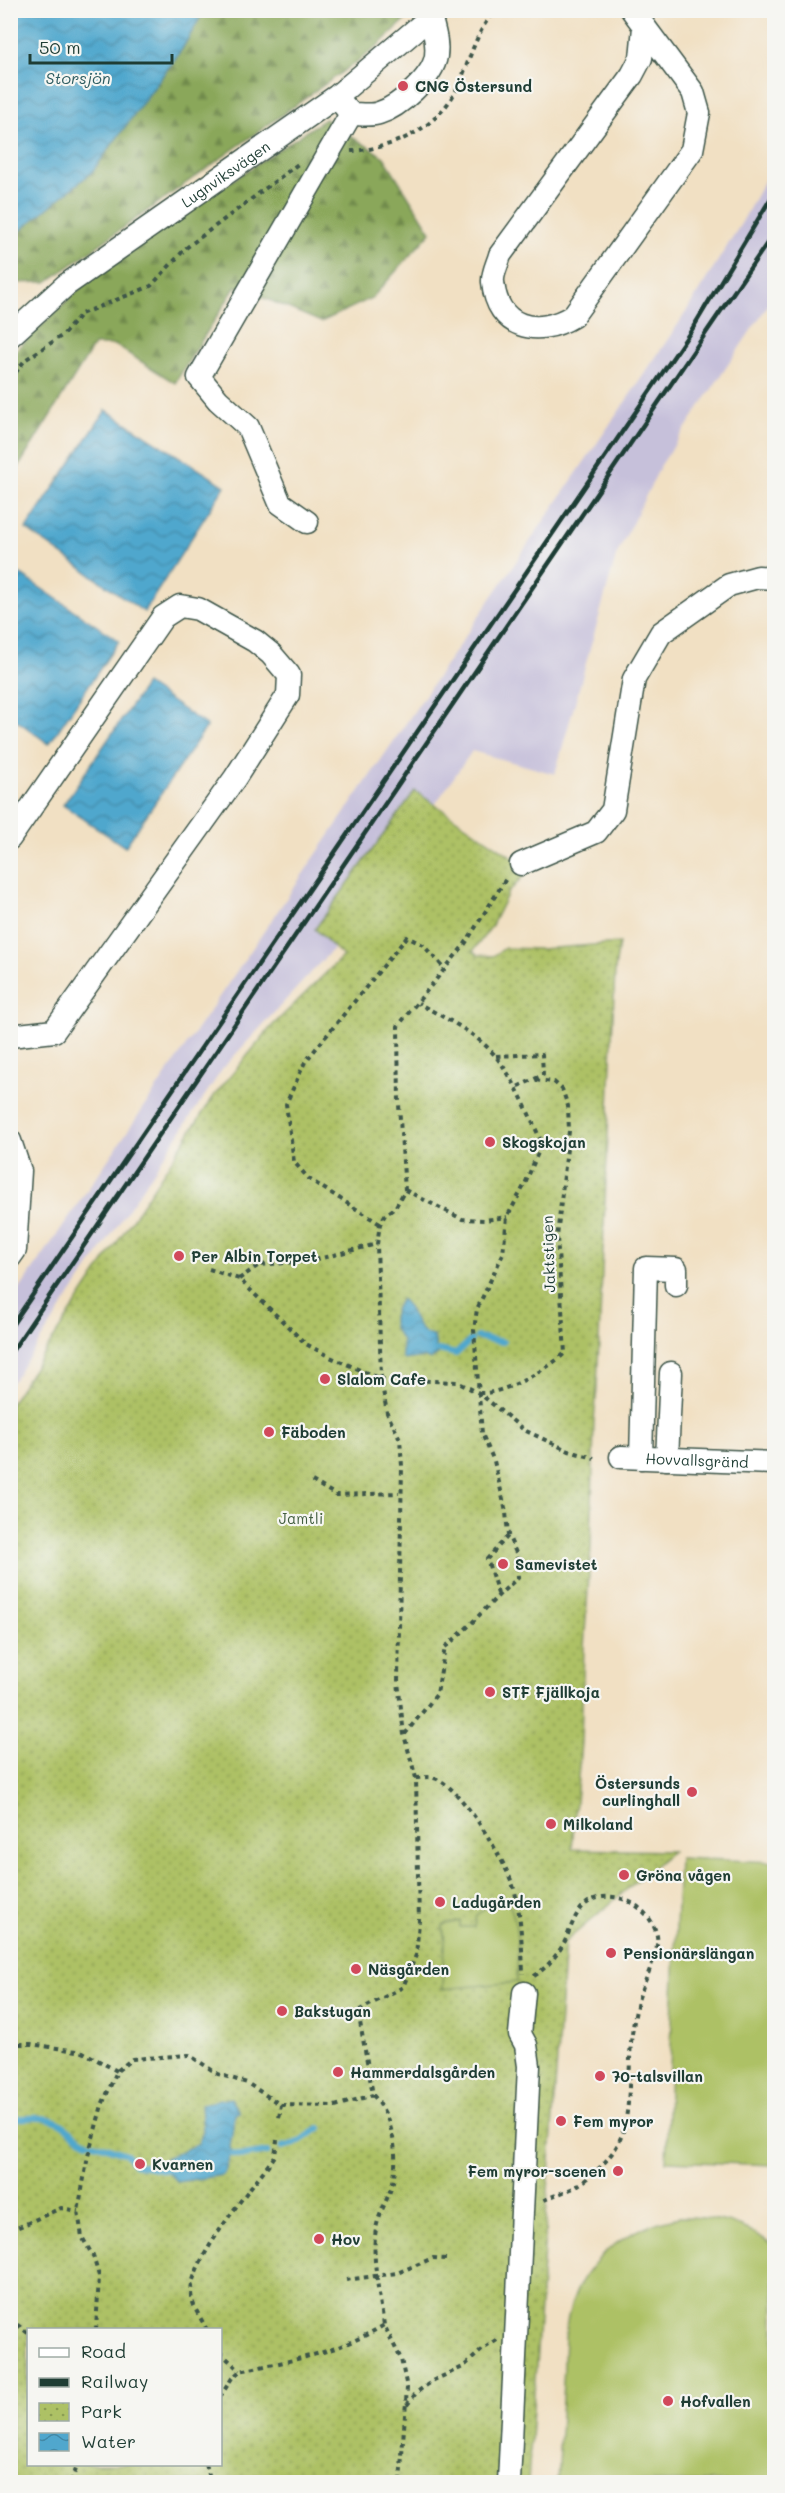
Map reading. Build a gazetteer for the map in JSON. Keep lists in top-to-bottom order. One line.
{"streets":{"street":["Lugnviksvägen","Hovvallsgränd"],"path":["Jaktstigen"]},"water":["Storsjön"],"parks":["Jamtli"],"places":["CNG Östersund","Skogskojan","Per Albin Torpet","Slalom Cafe","Fäboden","Samevistet","STF Fjällkoja","Östersunds curlinghall","Milkoland","Gröna vågen","Ladugården","Pensionärslängan","Näsgården","Bakstugan","Hammerdalsgården","70-talsvillan","Fem myror","Kvarnen","Fem myror-scenen","Hov","Hofvallen"],"legend":["Road","Railway","Park","Water"],"scale_bar":"50 m"}
